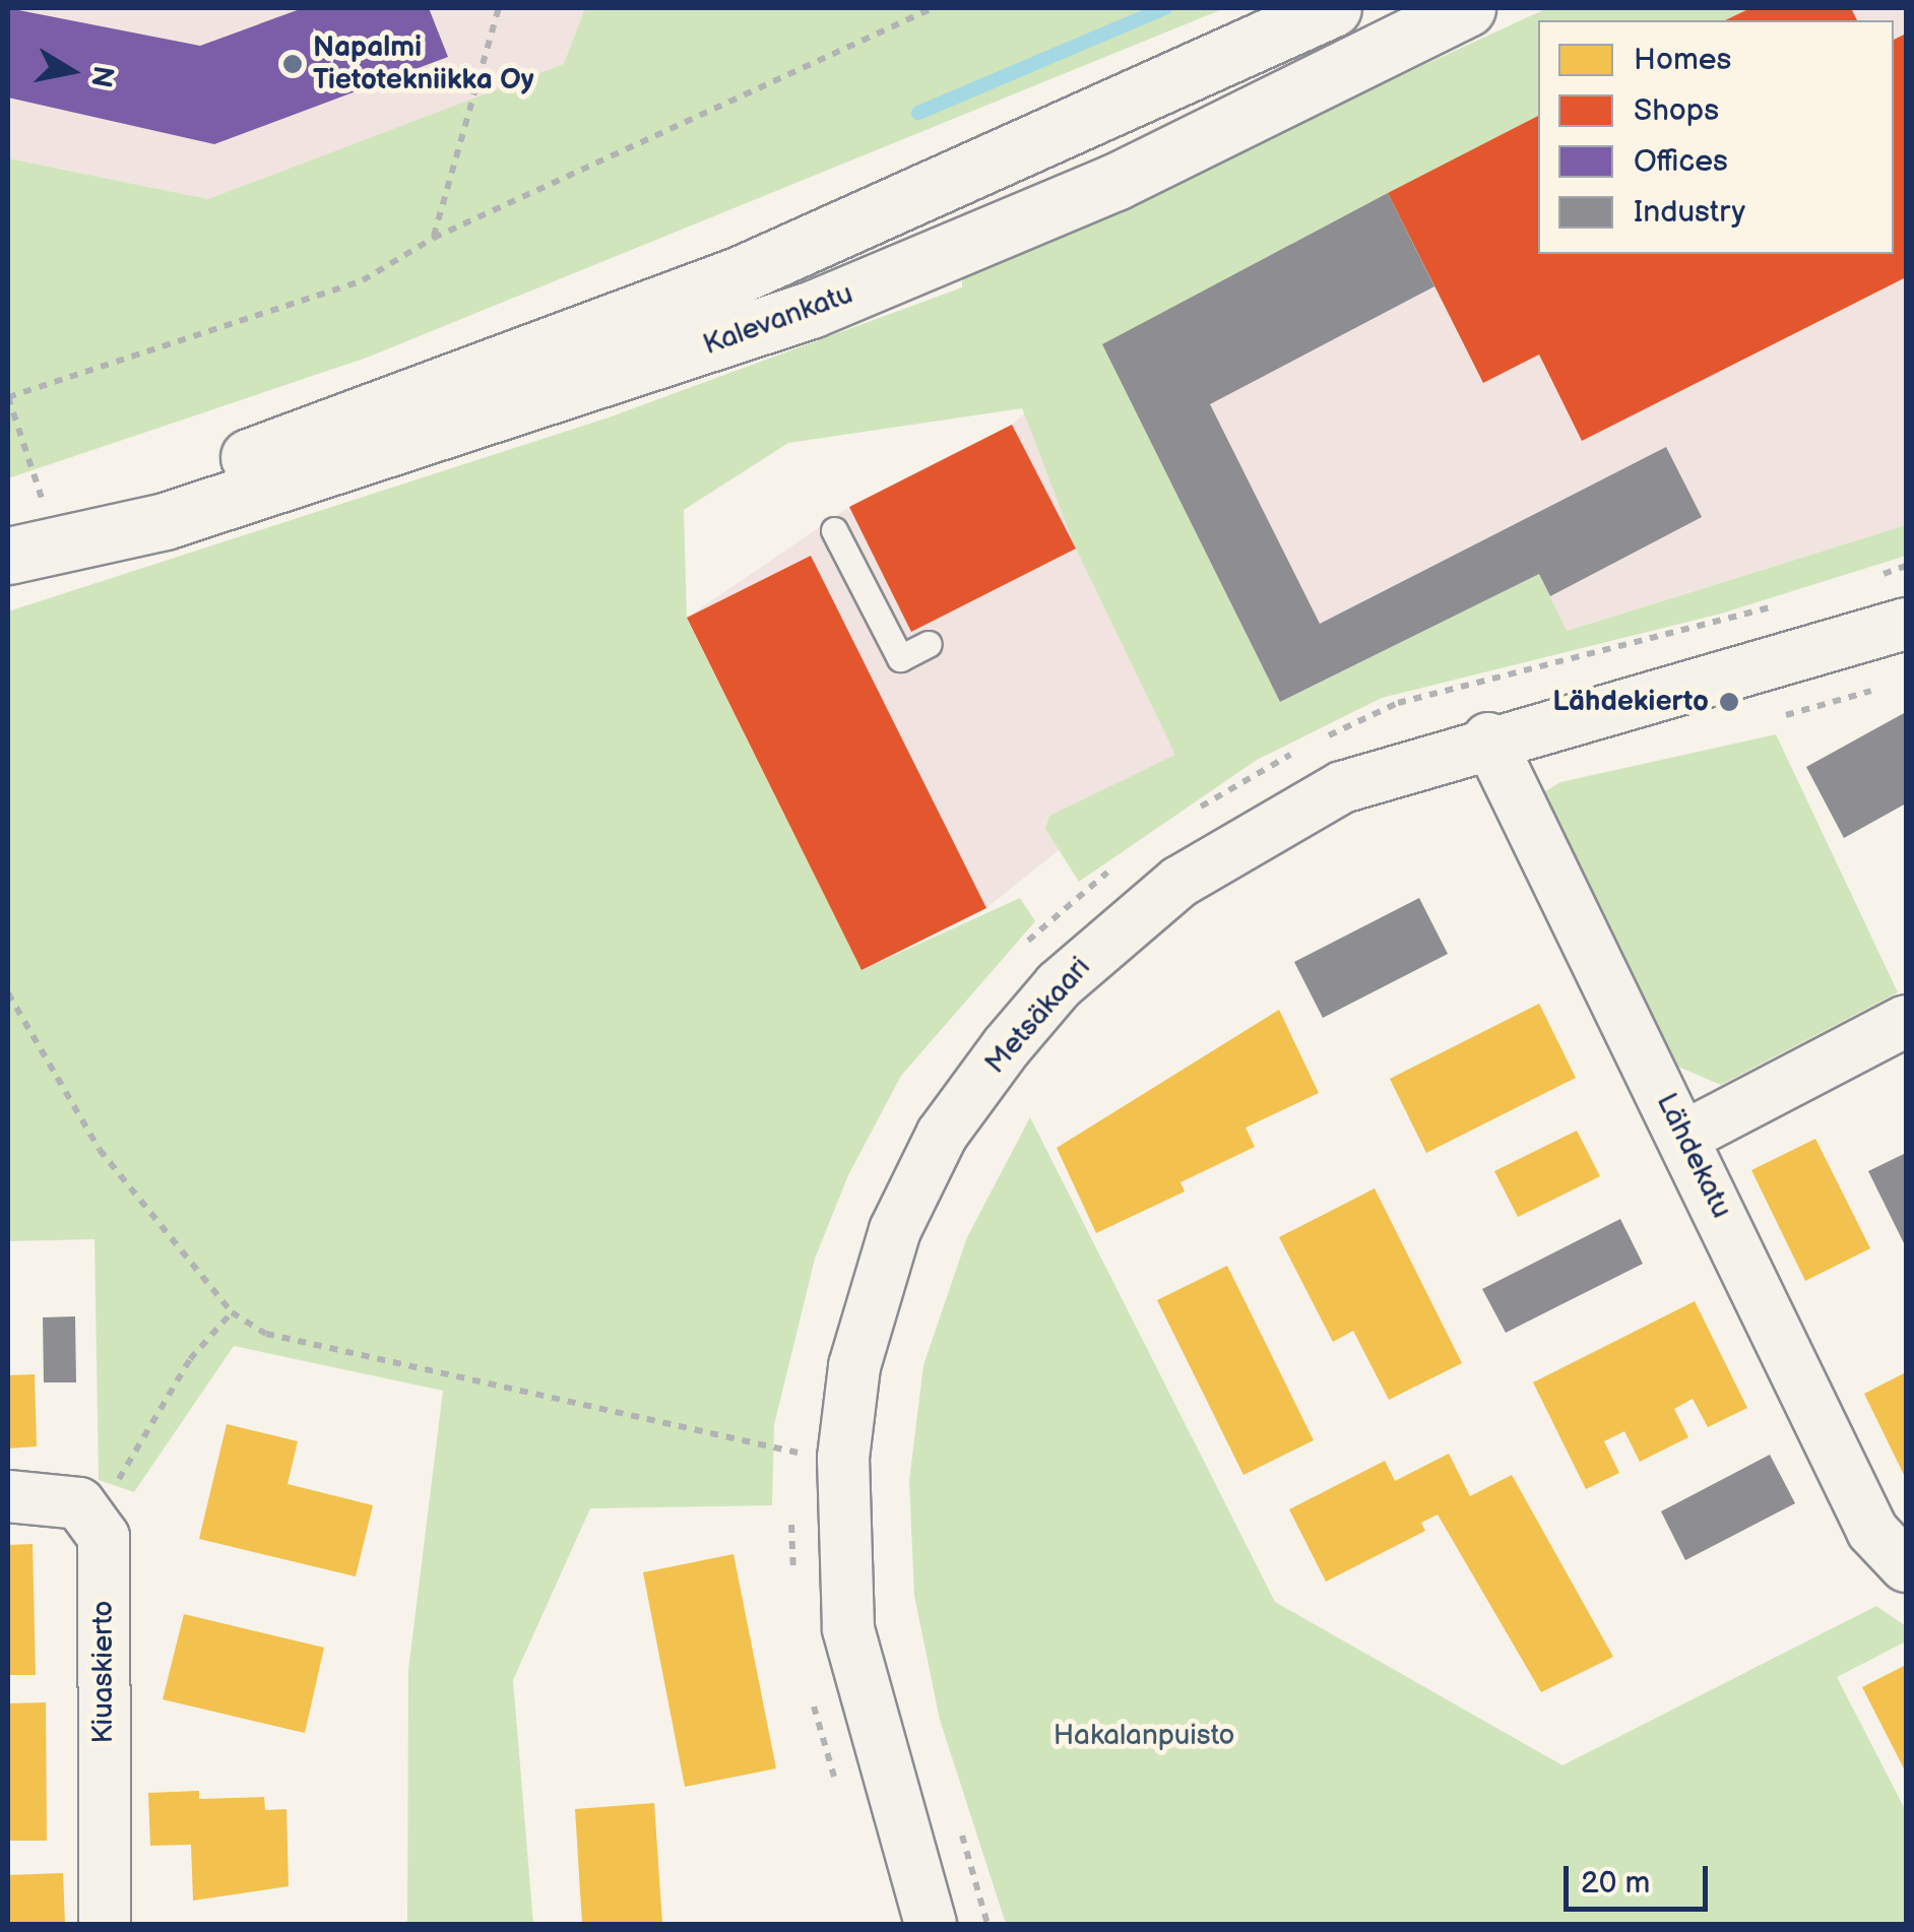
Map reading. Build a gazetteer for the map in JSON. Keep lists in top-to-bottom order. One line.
{"streets":{"main road":["Kalevankatu"],"street":["Metsäkaari","Lähdekatu","Kiuaskierto"]},"crossings":[["Metsäkaari","Lähdekatu"]],"parks":["Hakalanpuisto"],"places":["Napalmi Tietotekniikka Oy","Lähdekierto"],"legend":["Homes","Shops","Offices","Industry"],"scale_bar":"20 m","north":"right"}
